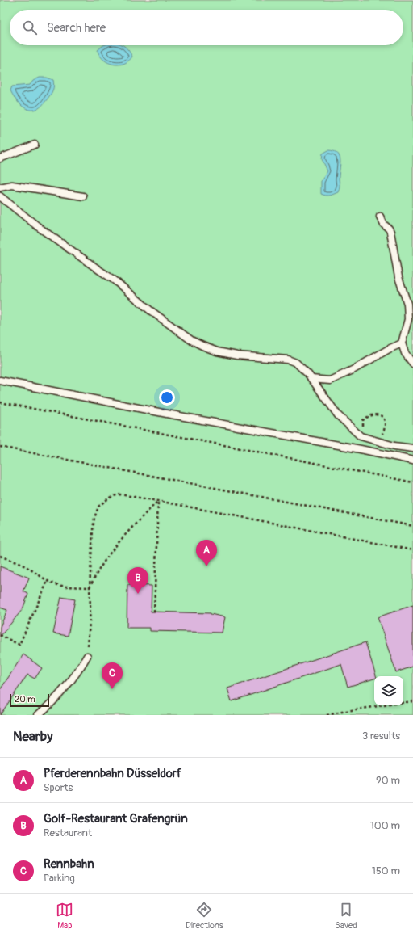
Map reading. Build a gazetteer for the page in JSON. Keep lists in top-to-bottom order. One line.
{"scale_bar":"20 m","page":{"search":"Search here","pins":["A","B","C"],"scale":"20 m","heading":["Nearby","3 results"],"list":[{"mark":"A","name":"Pferderennbahn Düsseldorf","note":"Sports","value":"90 m"},{"mark":"B","name":"Golf-Restaurant Grafengrün","note":"Restaurant","value":"100 m"},{"mark":"C","name":"Rennbahn","note":"Parking","value":"150 m"}],"nav":["Map","Directions","Saved"]}}
